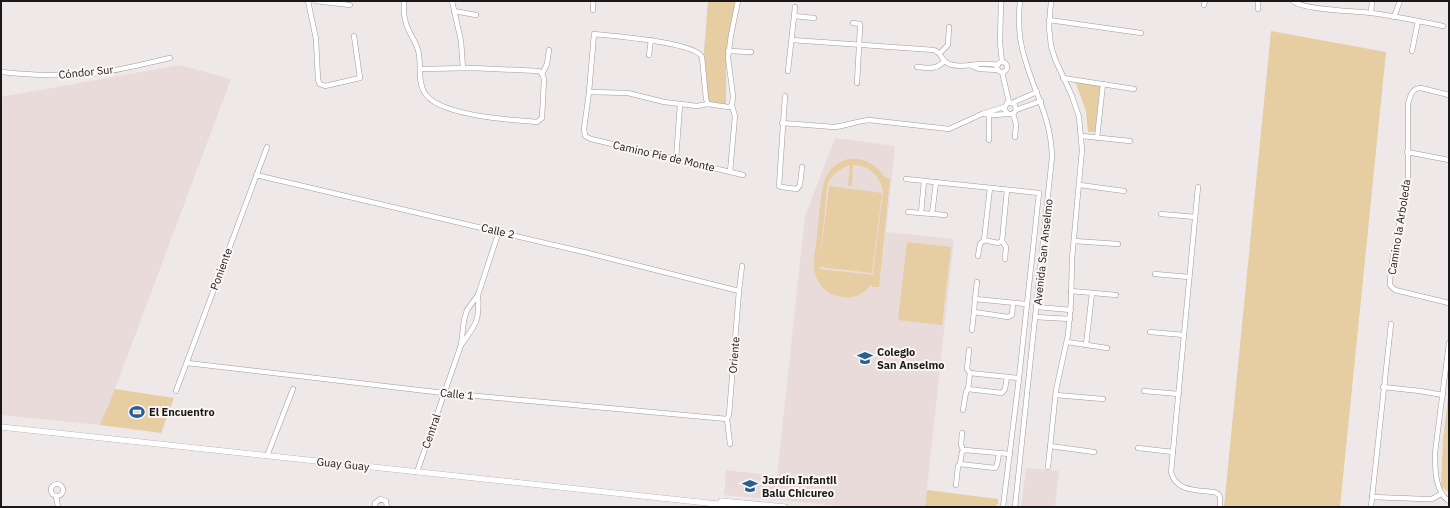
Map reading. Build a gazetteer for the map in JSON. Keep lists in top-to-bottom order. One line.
{"streets":{"street":["Cóndor Sur","Camino Pie de Monte","Camino la Arboleda","Calle 2","Avenida San Anselmo","Poniente","Oriente","Calle 1","Central","Guay Guay"]},"crossings":[["Calle 2","Poniente"],["Calle 2","Oriente"],["Calle 2","Central"],["Poniente","Calle 1"],["Oriente","Calle 1"],["Calle 1","Central"],["Central","Guay Guay"]],"places":{"school or university":["Colegio San Anselmo","Jardín Infantil Balu Chicureo"],"sports":["El Encuentro"]}}
